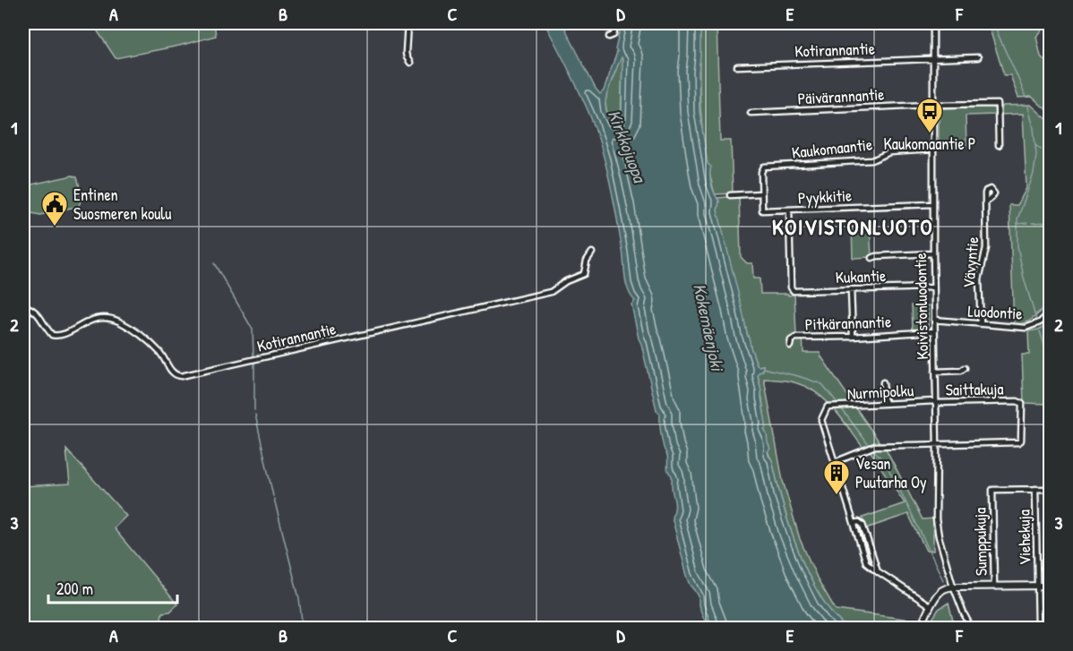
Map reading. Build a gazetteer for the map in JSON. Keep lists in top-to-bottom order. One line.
{"streets":{"street":["Kotirannantie","Päivärannantie","Kaukomaantie","Pyykkitie","Vävyntie","Kukantie","Koivistonluodontie","Luodontie","Pitkärannantie","Saittakuja","Nurmipolku","Viehekuja","Sumppukuja"]},"crossings":[["Kotirannantie","Koivistonluodontie"],["Päivärannantie","Koivistonluodontie"],["Kaukomaantie","Pyykkitie"],["Kaukomaantie","Koivistonluodontie"],["Pyykkitie","Kukantie"],["Pyykkitie","Koivistonluodontie"],["Vävyntie","Luodontie"],["Kukantie","Koivistonluodontie"],["Koivistonluodontie","Luodontie"],["Koivistonluodontie","Pitkärannantie"],["Koivistonluodontie","Saittakuja"],["Koivistonluodontie","Nurmipolku"],["Saittakuja","Nurmipolku"],["Viehekuja","Sumppukuja"]],"districts":["KOIVISTONLUOTO"],"water":["Kirkkojuopa","Kokemäenjoki"],"places":{"bus stop":["Kaukomaantie P"],"public building":["Entinen Suosmeren koulu"],"building":["Vesan Puutarha Oy"]},"scale_bar":"200 m","grid":{"columns":["A","B","C","D","E","F"],"rows":["1","2","3"]}}
